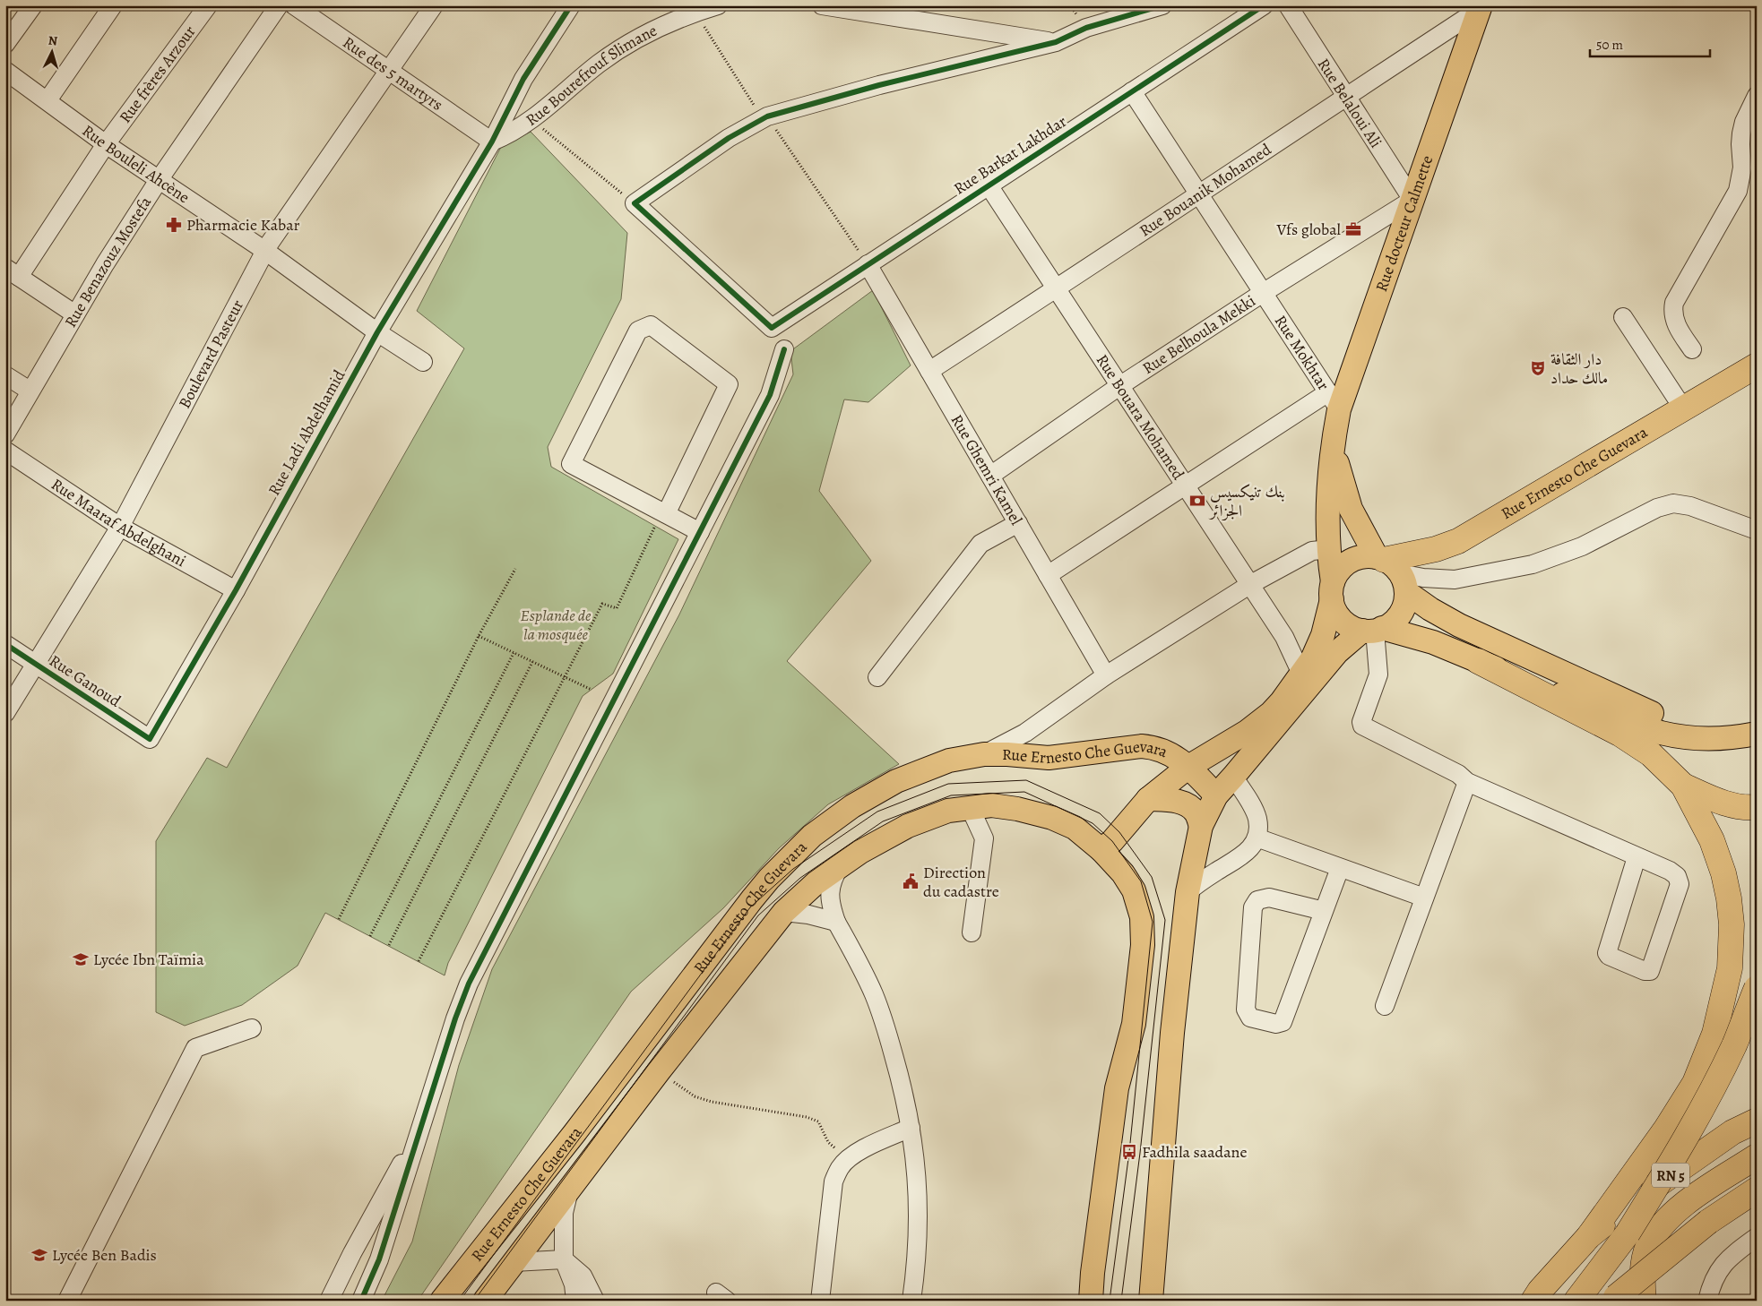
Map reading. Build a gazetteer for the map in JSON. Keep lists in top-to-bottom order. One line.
{"streets":{"highway":["Rue Ernesto Che Guevara","RN 5"],"main road":["Rue docteur Calmette"],"street":["Rue frères Arzour","Rue des 5 martyrs","Rue Bourefrouf Slimane","Rue Belaloui Ali","Rue Barkat Lakhdar","Rue Bouleli Ahcène","Rue Bouanik Mohamed","Rue Benazouz Mostefa","Rue Belhoula Mekki","Rue Mokhtar","Boulevard Pasteur","Rue Bouara Mohamed","Rue Ladi Abdelhamid","Rue Ghemri Kamel","Rue Maaraf Abdelghani","Rue Ganoud"]},"crossings":[["Rue frères Arzour","Rue Bouleli Ahcène"],["Rue des 5 martyrs","Rue Bourefrouf Slimane"],["Rue des 5 martyrs","Boulevard Pasteur"],["Rue des 5 martyrs","Rue Ladi Abdelhamid"],["Rue Bourefrouf Slimane","Rue Ladi Abdelhamid"],["Rue Belaloui Ali","Rue Bouanik Mohamed"],["Rue Belaloui Ali","Rue docteur Calmette"],["Rue Belaloui Ali","Rue Belhoula Mekki"],["Rue Barkat Lakhdar","Rue Mokhtar"],["Rue Barkat Lakhdar","Rue Bouara Mohamed"],["Rue Barkat Lakhdar","Rue Ghemri Kamel"],["Rue Bouleli Ahcène","Rue Benazouz Mostefa"],["Rue Bouleli Ahcène","Boulevard Pasteur"],["Rue Bouleli Ahcène","Rue Ladi Abdelhamid"],["Rue Bouanik Mohamed","Rue docteur Calmette"],["Rue Bouanik Mohamed","Rue Mokhtar"],["Rue Bouanik Mohamed","Rue Bouara Mohamed"],["Rue Bouanik Mohamed","Rue Ghemri Kamel"],["Rue docteur Calmette","Rue Belhoula Mekki"],["Rue docteur Calmette","Rue Mokhtar"],["Rue docteur Calmette","Rue Ernesto Che Guevara"],["Rue Belhoula Mekki","Rue Mokhtar"],["Rue Belhoula Mekki","Rue Bouara Mohamed"],["Rue Belhoula Mekki","Rue Ghemri Kamel"],["Boulevard Pasteur","Rue Maaraf Abdelghani"],["Boulevard Pasteur","Rue Ganoud"],["Rue Bouara Mohamed","Rue Ernesto Che Guevara"],["Rue Ladi Abdelhamid","Rue Maaraf Abdelghani"],["Rue Ladi Abdelhamid","Rue Ganoud"]],"parks":["Esplande de la mosquée"],"places":{"pharmacy":["Pharmacie Kabar"],"office":["Vfs global"],"theatre":["دار الثقافة مالك حداد"],"bank":["بنك تنيكسيس الجزائر"],"public building":["Direction du cadastre"],"school or university":["Lycée Ibn Taïmia","Lycée Ben Badis"],"bus stop":["Fadhila saadane"]},"scale_bar":"50 m","north":"top"}
